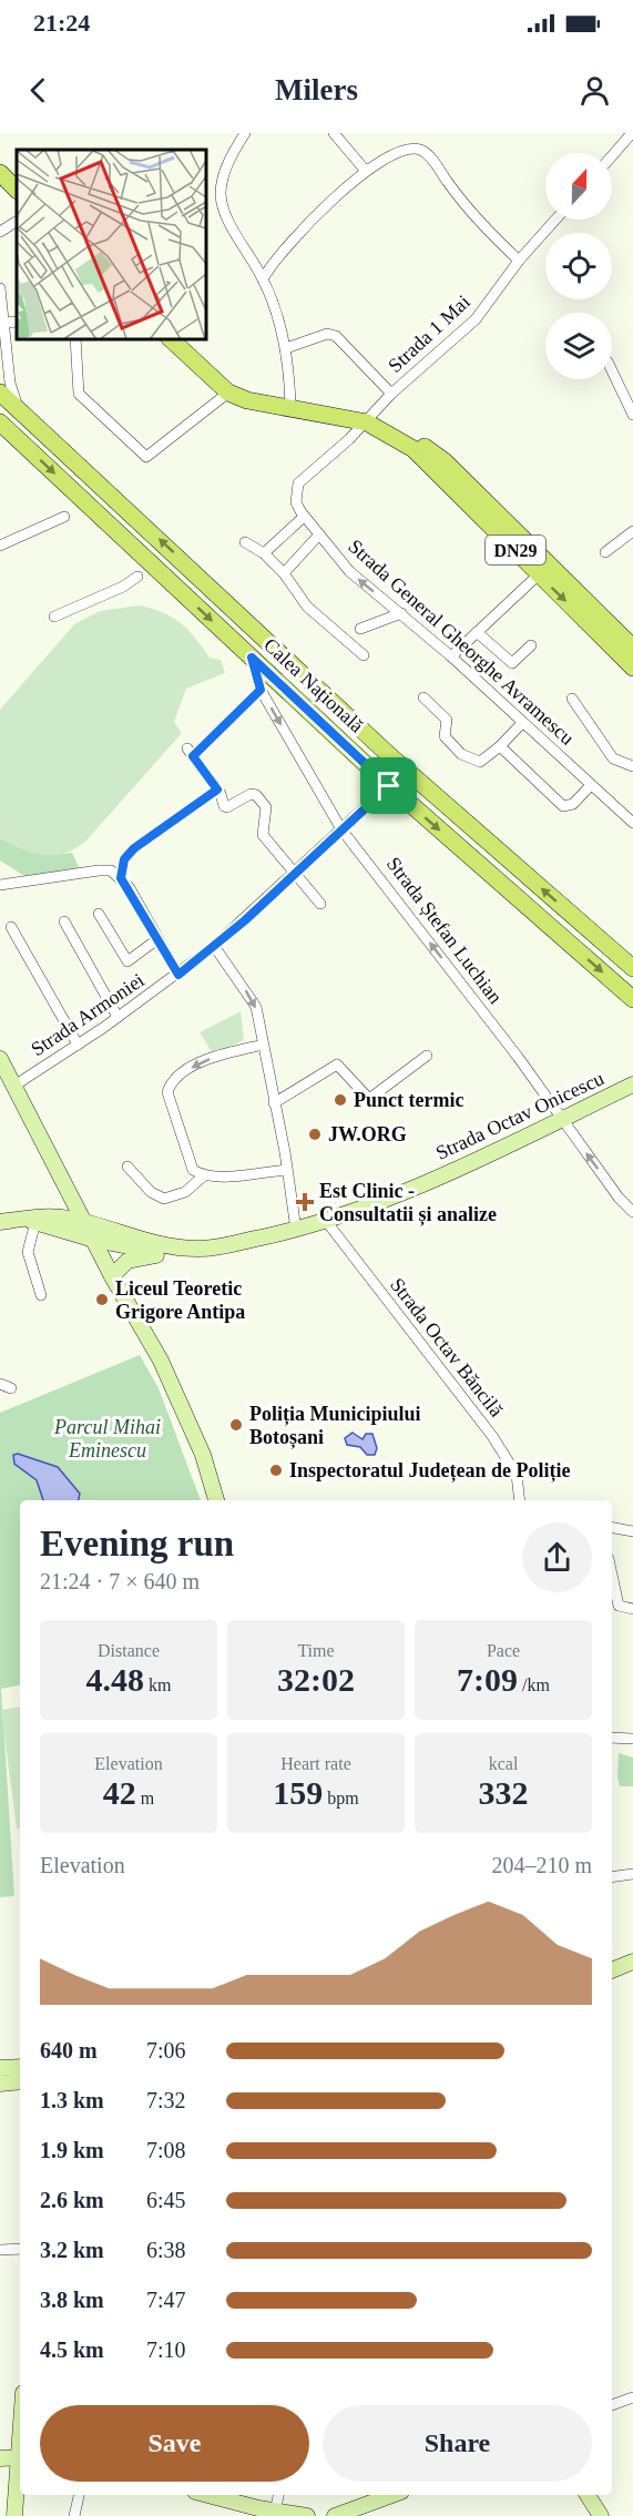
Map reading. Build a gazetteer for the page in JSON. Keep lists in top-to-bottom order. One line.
{"streets":{"main road":["DN29","Calea Națională"],"street":["Strada 1 Mai","Strada General Gheorghe Avramescu","Strada Ștefan Luchian","Strada Armoniei","Strada Octav Onicescu","Strada Octav Băncilă"]},"crossings":[["Strada 1 Mai","DN29"],["Calea Națională","Strada Ștefan Luchian"],["Calea Națională","Strada Armoniei"],["Strada Ștefan Luchian","Strada Armoniei"],["Strada Ștefan Luchian","Strada Octav Onicescu"],["Strada Octav Onicescu","Strada Octav Băncilă"]],"parks":["Parcul Mihai Eminescu"],"places":{"other":["Punct termic","JW.ORG","Liceul Teoretic Grigore Antipa","Poliția Municipiului Botoșani","Inspectoratul Județean de Poliție"],"health":["Est Clinic - Consultatii și analize"]},"north":"top","page":{"status":"21:24","header":"Milers","heading":["Evening run","21:24 · 7 × 640 m"],"stats":[["Distance","4.48 km"],["Time","32:02"],["Pace","7:09 /km"],["Elevation","42 m"],["Heart rate","159 bpm"],["kcal","332"]],"chart":["Elevation","204–210 m"],"list":[{"name":"640 m","note":"7:06"},{"name":"1.3 km","note":"7:32"},{"name":"1.9 km","note":"7:08"},{"name":"2.6 km","note":"6:45"},{"name":"3.2 km","note":"6:38"},{"name":"3.8 km","note":"7:47"},{"name":"4.5 km","note":"7:10"}],"buttons":["Save","Share"]}}
